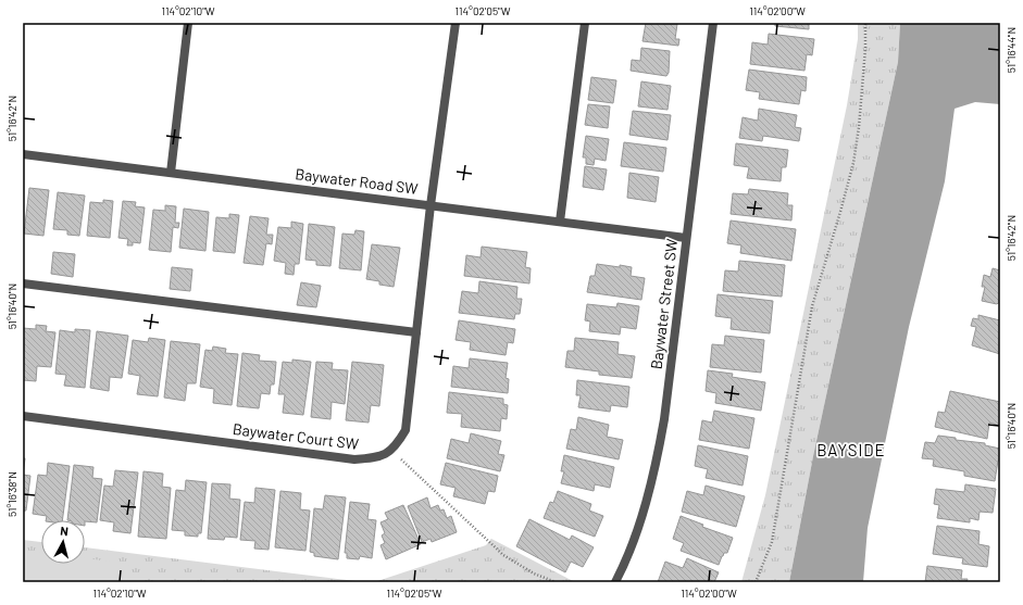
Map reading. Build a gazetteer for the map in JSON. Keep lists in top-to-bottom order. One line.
{"streets":{"street":["Baywater Road SW","Baywater Street SW","Baywater Court SW"]},"crossings":[["Baywater Road SW","Baywater Street SW"]],"districts":["BAYSIDE"],"north":"top","coordinates":["114°02'10\"W","114°02'05\"W","114°02'00\"W","51°16'44\"N","51°16'42\"N","51°16'40\"N","51°16'38\"N"]}
